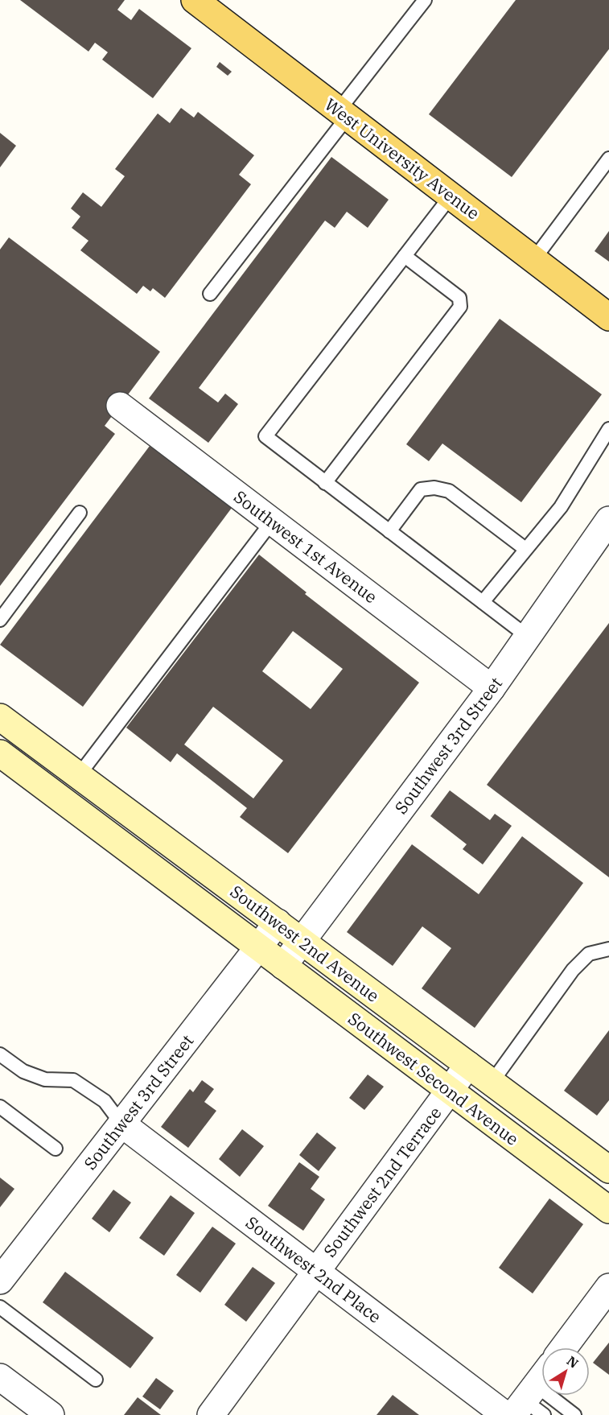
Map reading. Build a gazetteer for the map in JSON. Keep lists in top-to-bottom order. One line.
{"streets":{"main road":["West University Avenue"],"street":["Southwest 1st Avenue","Southwest 3rd Street","Southwest 2nd Avenue","Southwest Second Avenue","Southwest 2nd Terrace","Southwest 2nd Place"]},"crossings":[["Southwest 1st Avenue","Southwest 3rd Street"],["Southwest 3rd Street","Southwest 2nd Avenue"],["Southwest 3rd Street","Southwest Second Avenue"],["Southwest 3rd Street","Southwest 2nd Place"],["Southwest 2nd Avenue","Southwest Second Avenue"],["Southwest 2nd Avenue","Southwest 2nd Terrace"],["Southwest Second Avenue","Southwest 2nd Terrace"],["Southwest 2nd Terrace","Southwest 2nd Place"]],"north":"top right"}
